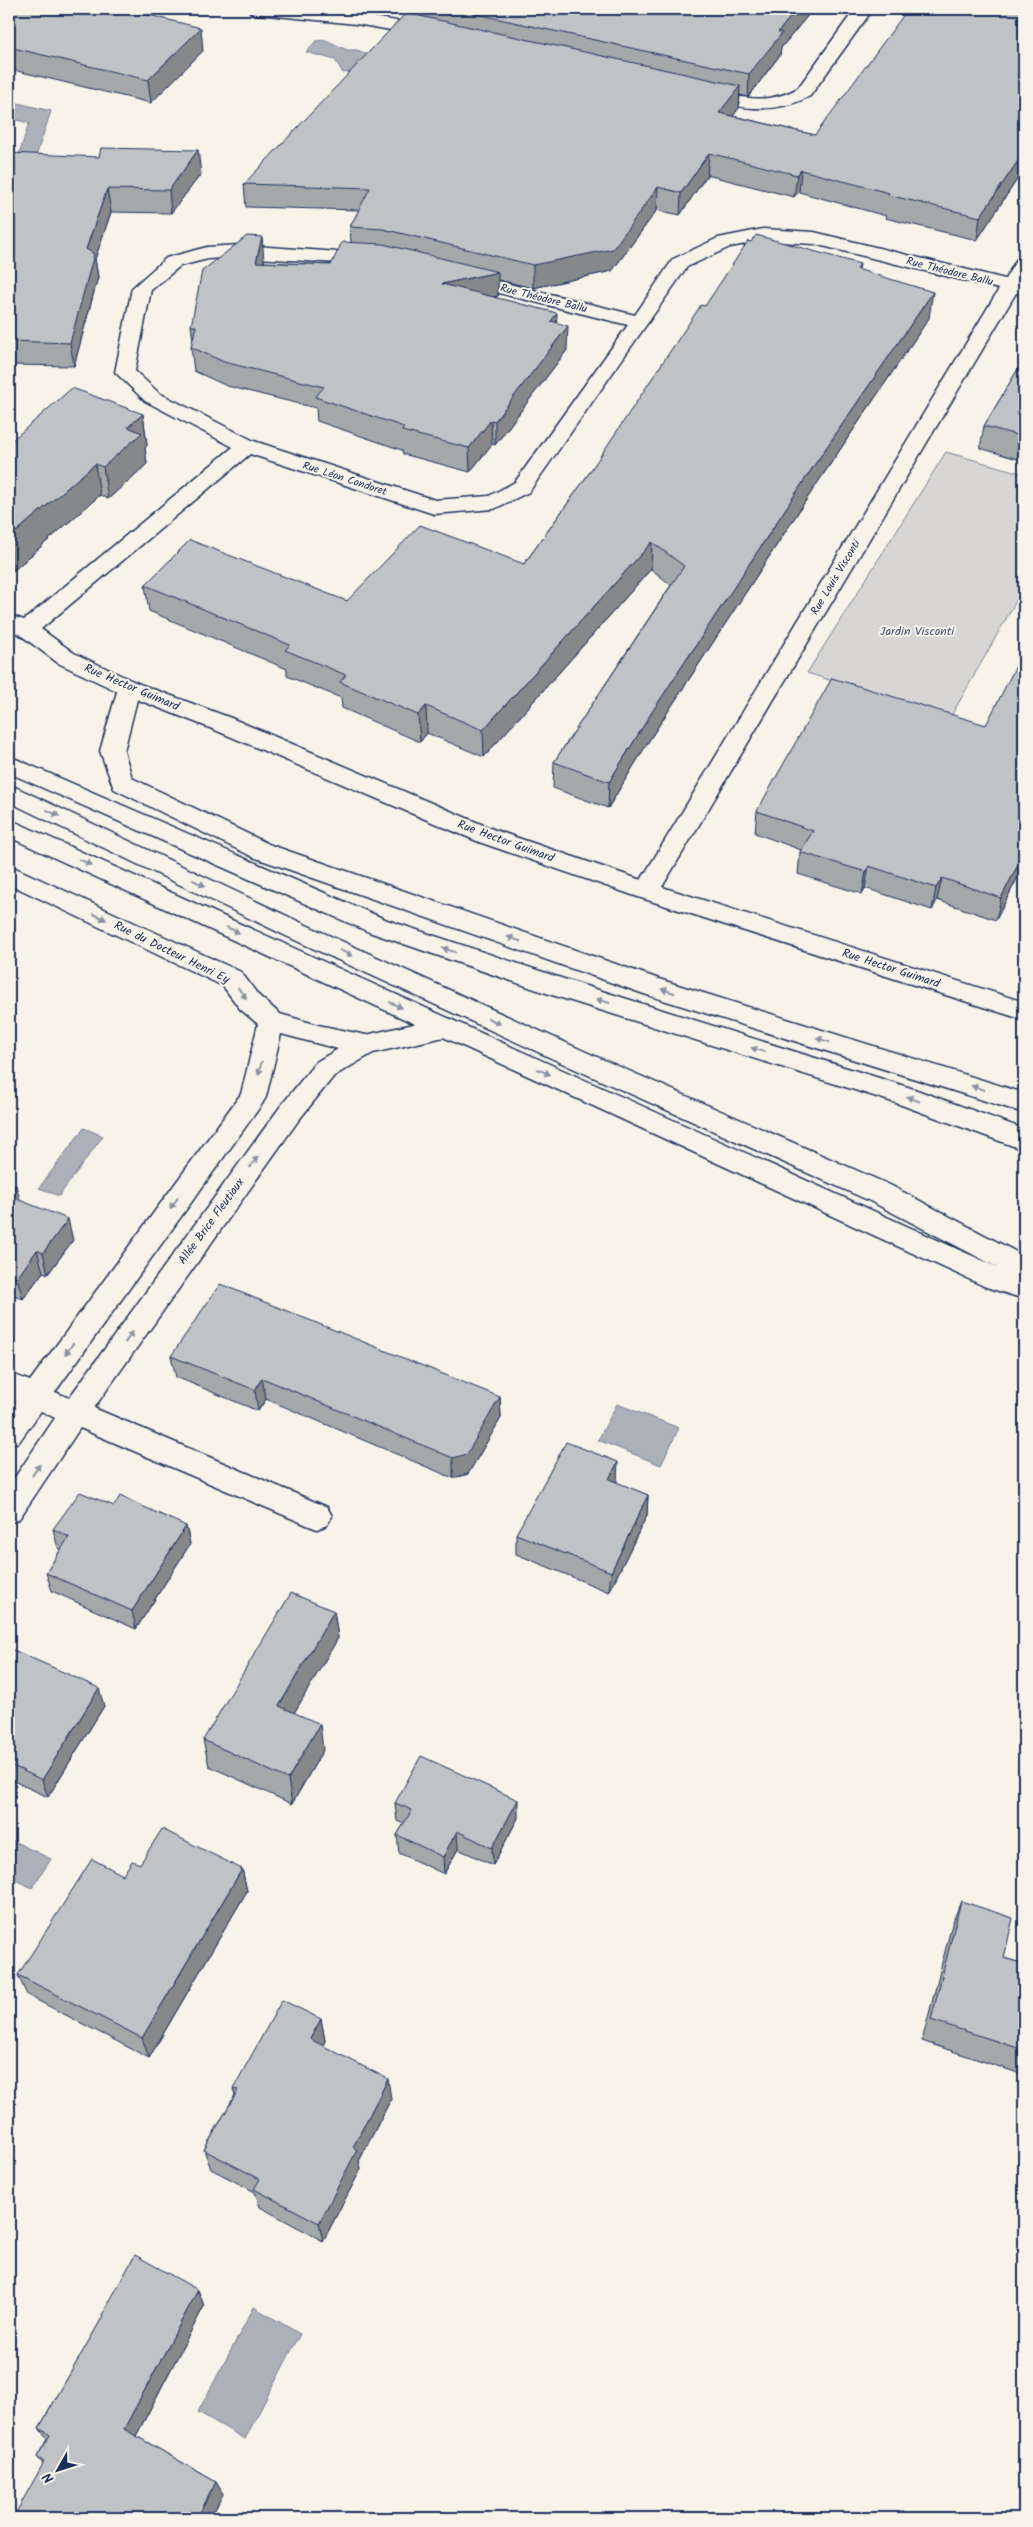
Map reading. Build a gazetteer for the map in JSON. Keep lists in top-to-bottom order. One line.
{"streets":{"street":["Rue Théodore Ballu","Rue Léon Condoret","Rue Louis Visconti","Rue Hector Guimard","Rue du Docteur Henri Ey","Allée Brice Fleutiaux"]},"crossings":[["Rue Théodore Ballu","Rue Léon Condoret"],["Rue Théodore Ballu","Rue Louis Visconti"],["Rue Louis Visconti","Rue Hector Guimard"],["Rue du Docteur Henri Ey","Allée Brice Fleutiaux"]],"parks":["Jardin Visconti"],"north":"bottom left"}
